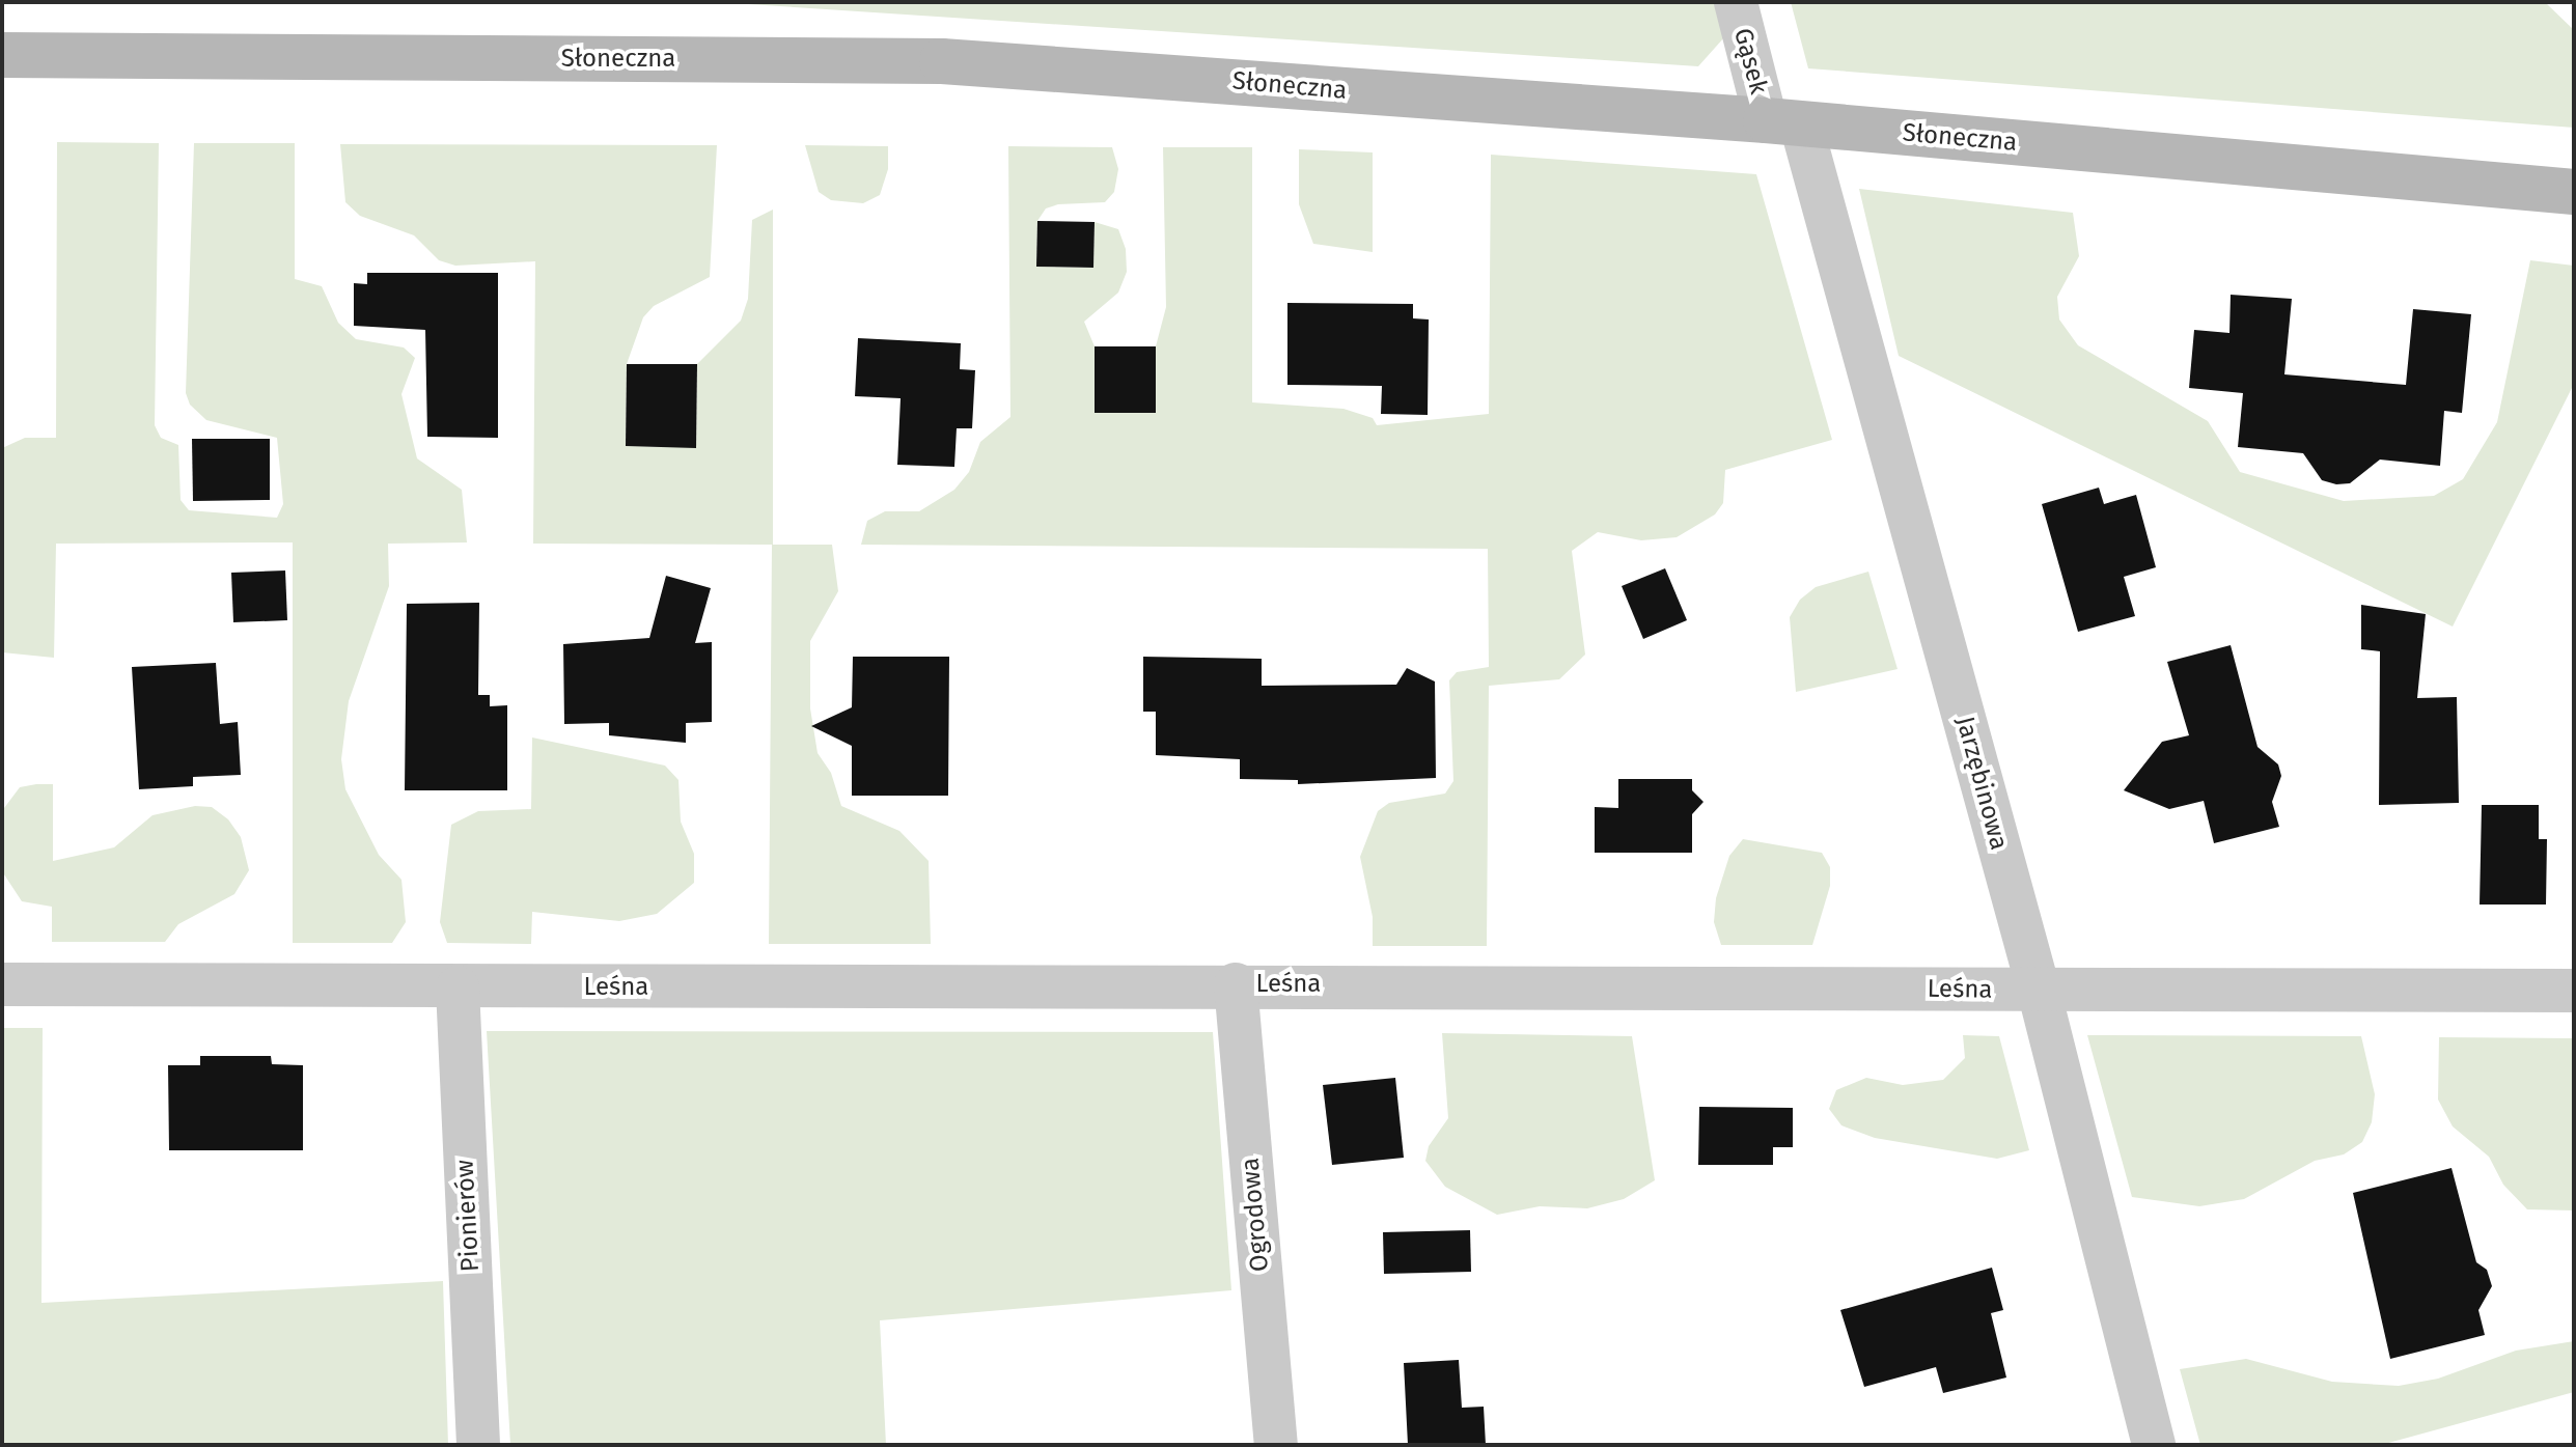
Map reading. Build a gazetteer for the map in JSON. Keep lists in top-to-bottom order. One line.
{"streets":{"main road":["Słoneczna"],"street":["Gąsek","Jarzębinowa","Leśna","Ogrodowa","Pionierów"]},"crossings":[["Słoneczna","Gąsek"],["Słoneczna","Jarzębinowa"],["Gąsek","Jarzębinowa"],["Jarzębinowa","Leśna"],["Leśna","Ogrodowa"],["Leśna","Pionierów"]]}
